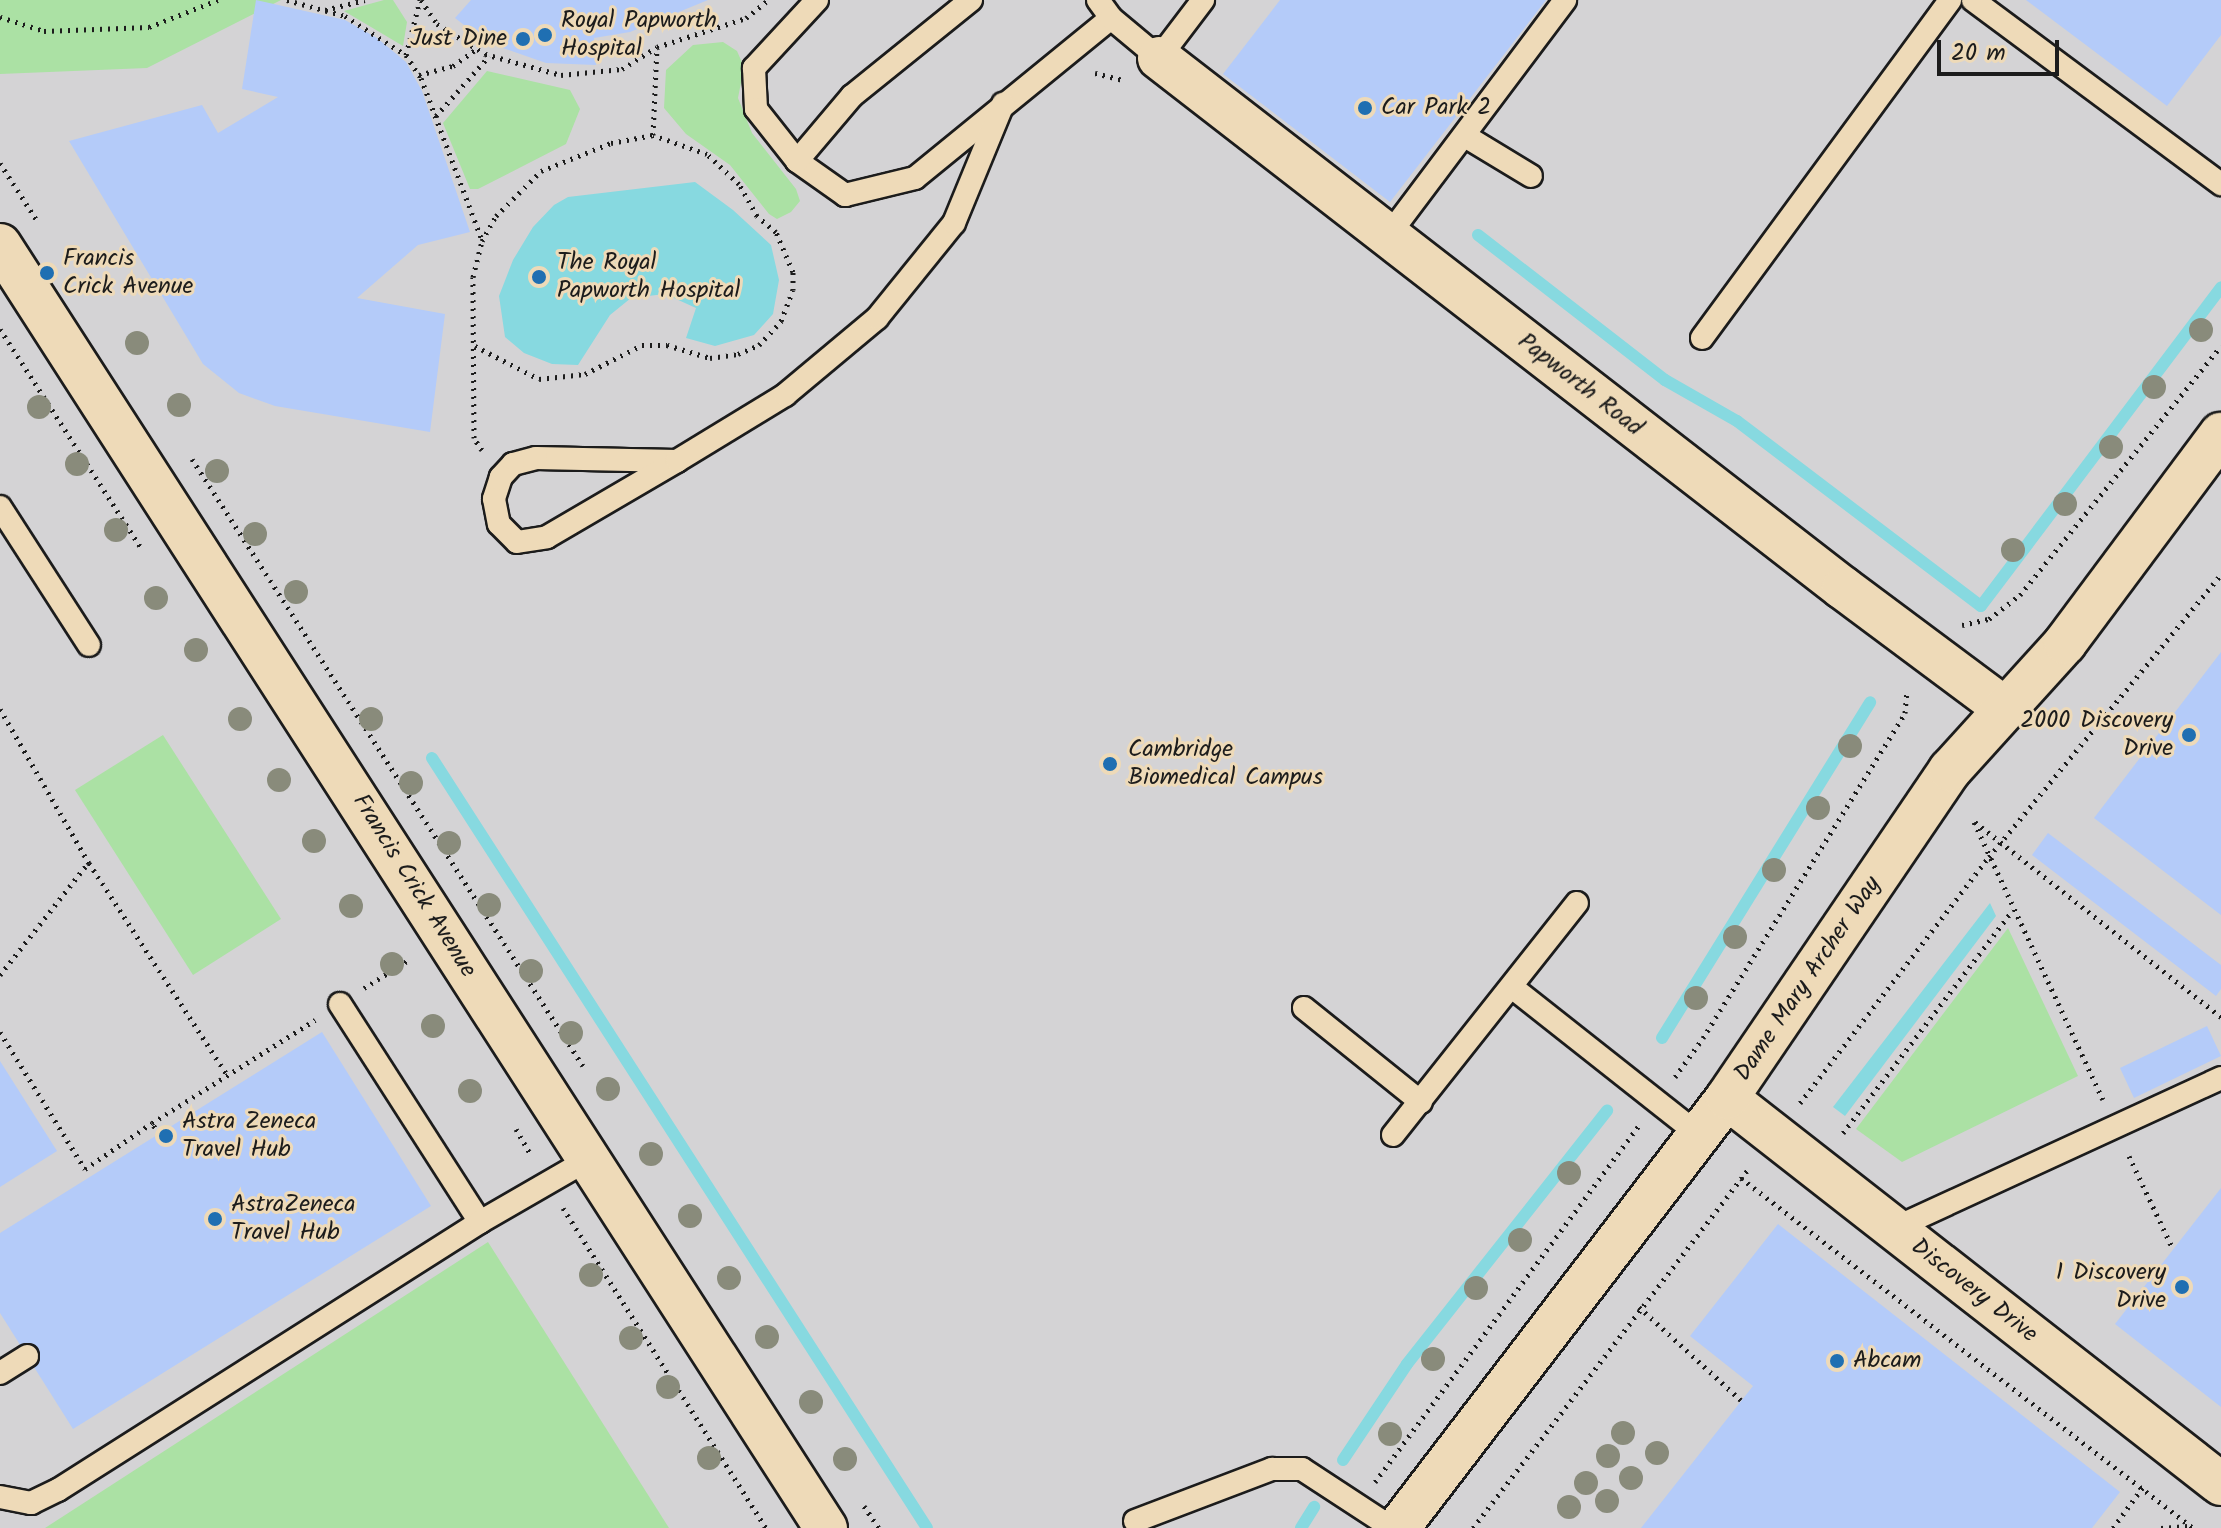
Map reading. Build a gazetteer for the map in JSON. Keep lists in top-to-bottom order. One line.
{"streets":{"street":["Papworth Road","Francis Crick Avenue","Dame Mary Archer Way","Discovery Drive"]},"crossings":[["Papworth Road","Dame Mary Archer Way"],["Dame Mary Archer Way","Discovery Drive"]],"places":["Royal Papworth Hospital","Just Dine","Car Park 2","Francis Crick Avenue","The Royal Papworth Hospital","2000 Discovery Drive","Cambridge Biomedical Campus","Astra Zeneca Travel Hub","AstraZeneca Travel Hub","1 Discovery Drive","Abcam"],"scale_bar":"20 m"}
